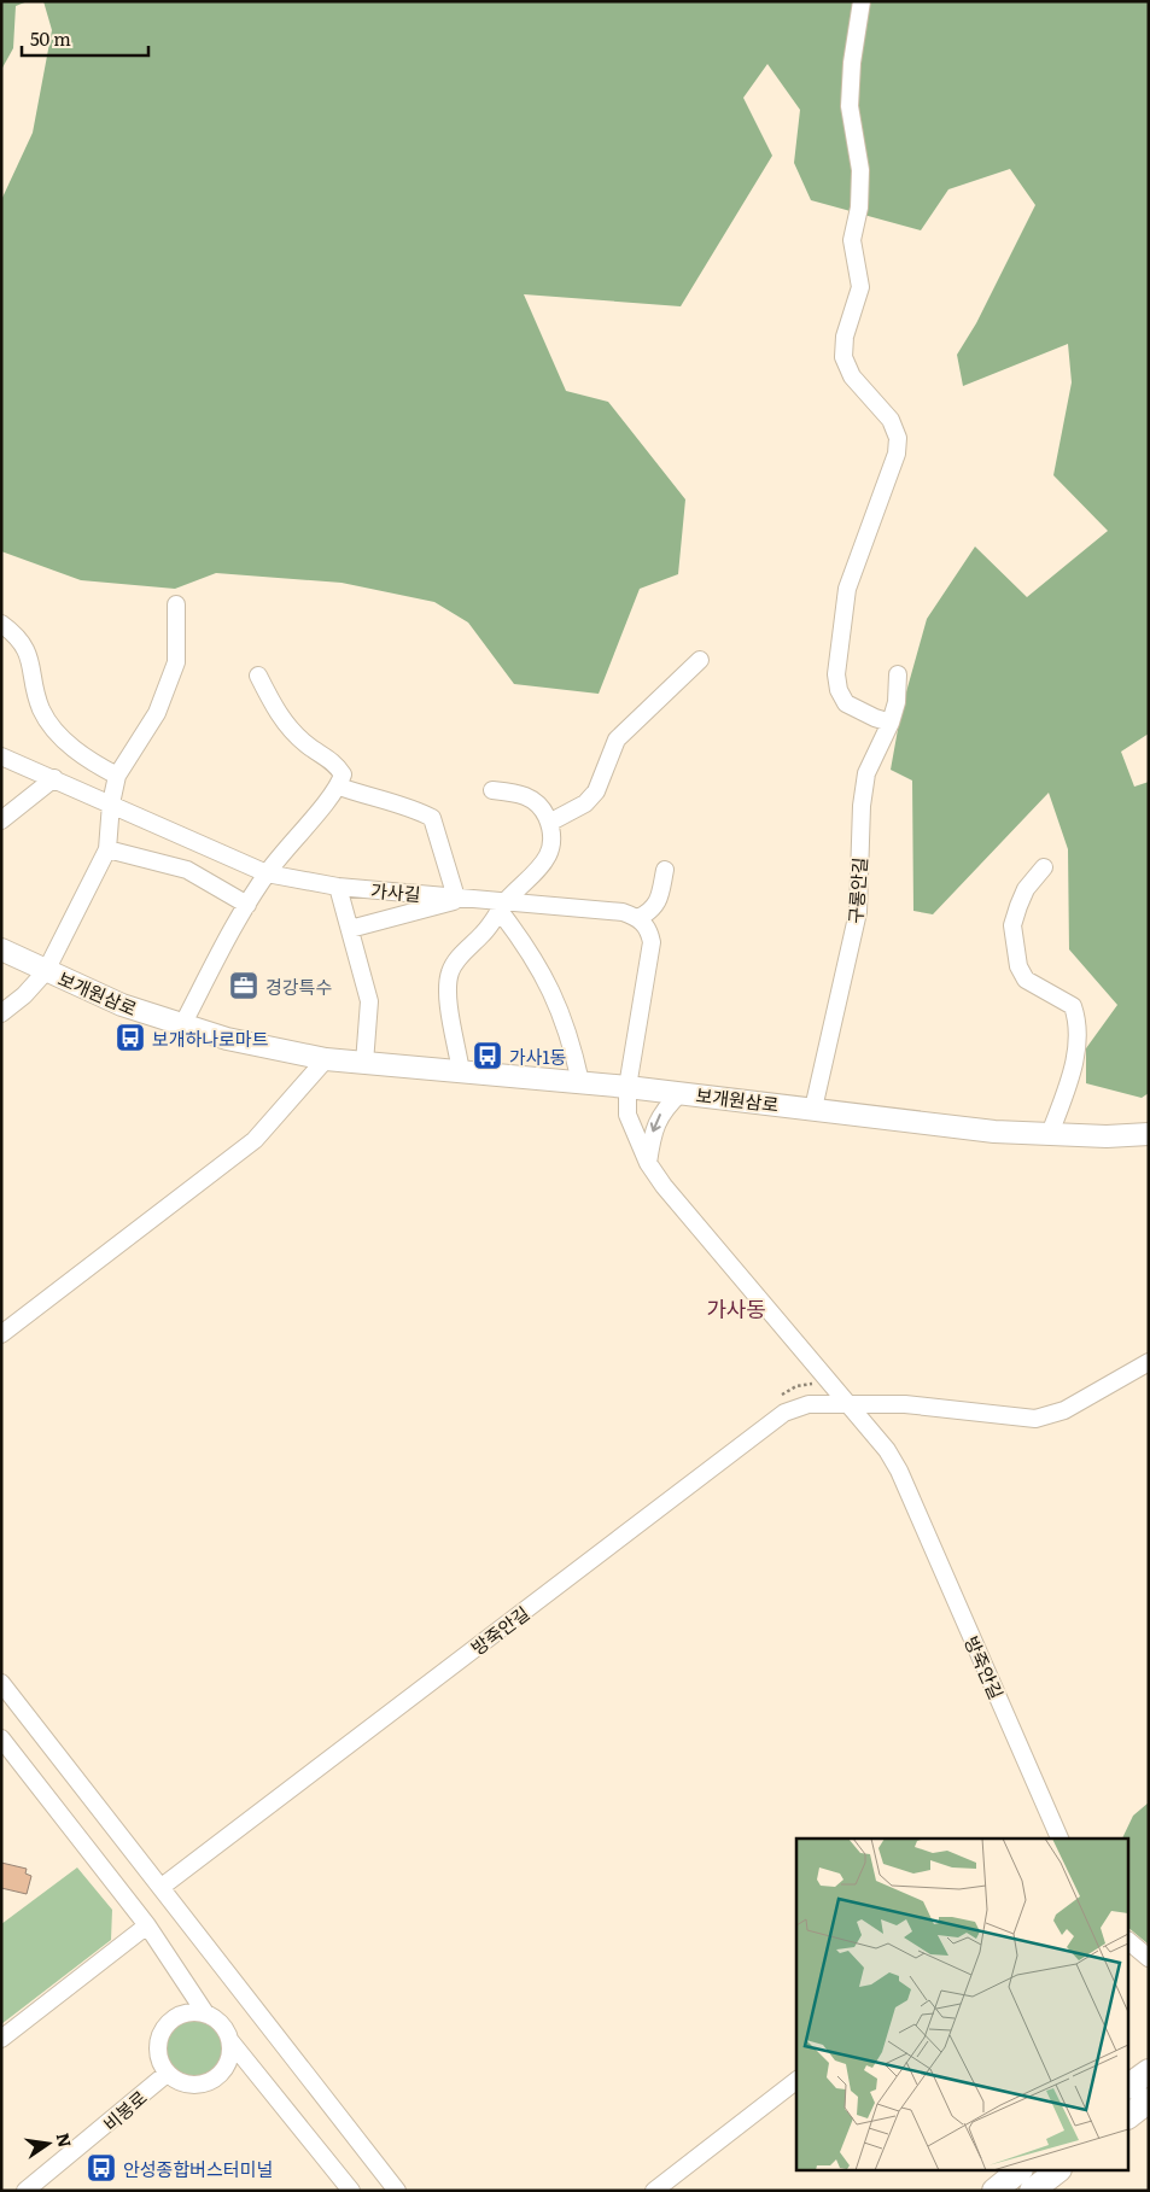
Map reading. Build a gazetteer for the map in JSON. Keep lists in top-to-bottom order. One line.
{"streets":{"main road":["보개원삼로"],"street":["구롱안길","가사길","방죽안길","비봉로"]},"crossings":[["구롱안길","보개원삼로"],["보개원삼로","방죽안길"]],"districts":["가사동"],"places":{"office":["경강특수"],"bus stop":["보개하나로마트","가사1동","안성종합버스터미널"]},"scale_bar":"50 m","north":"right"}
